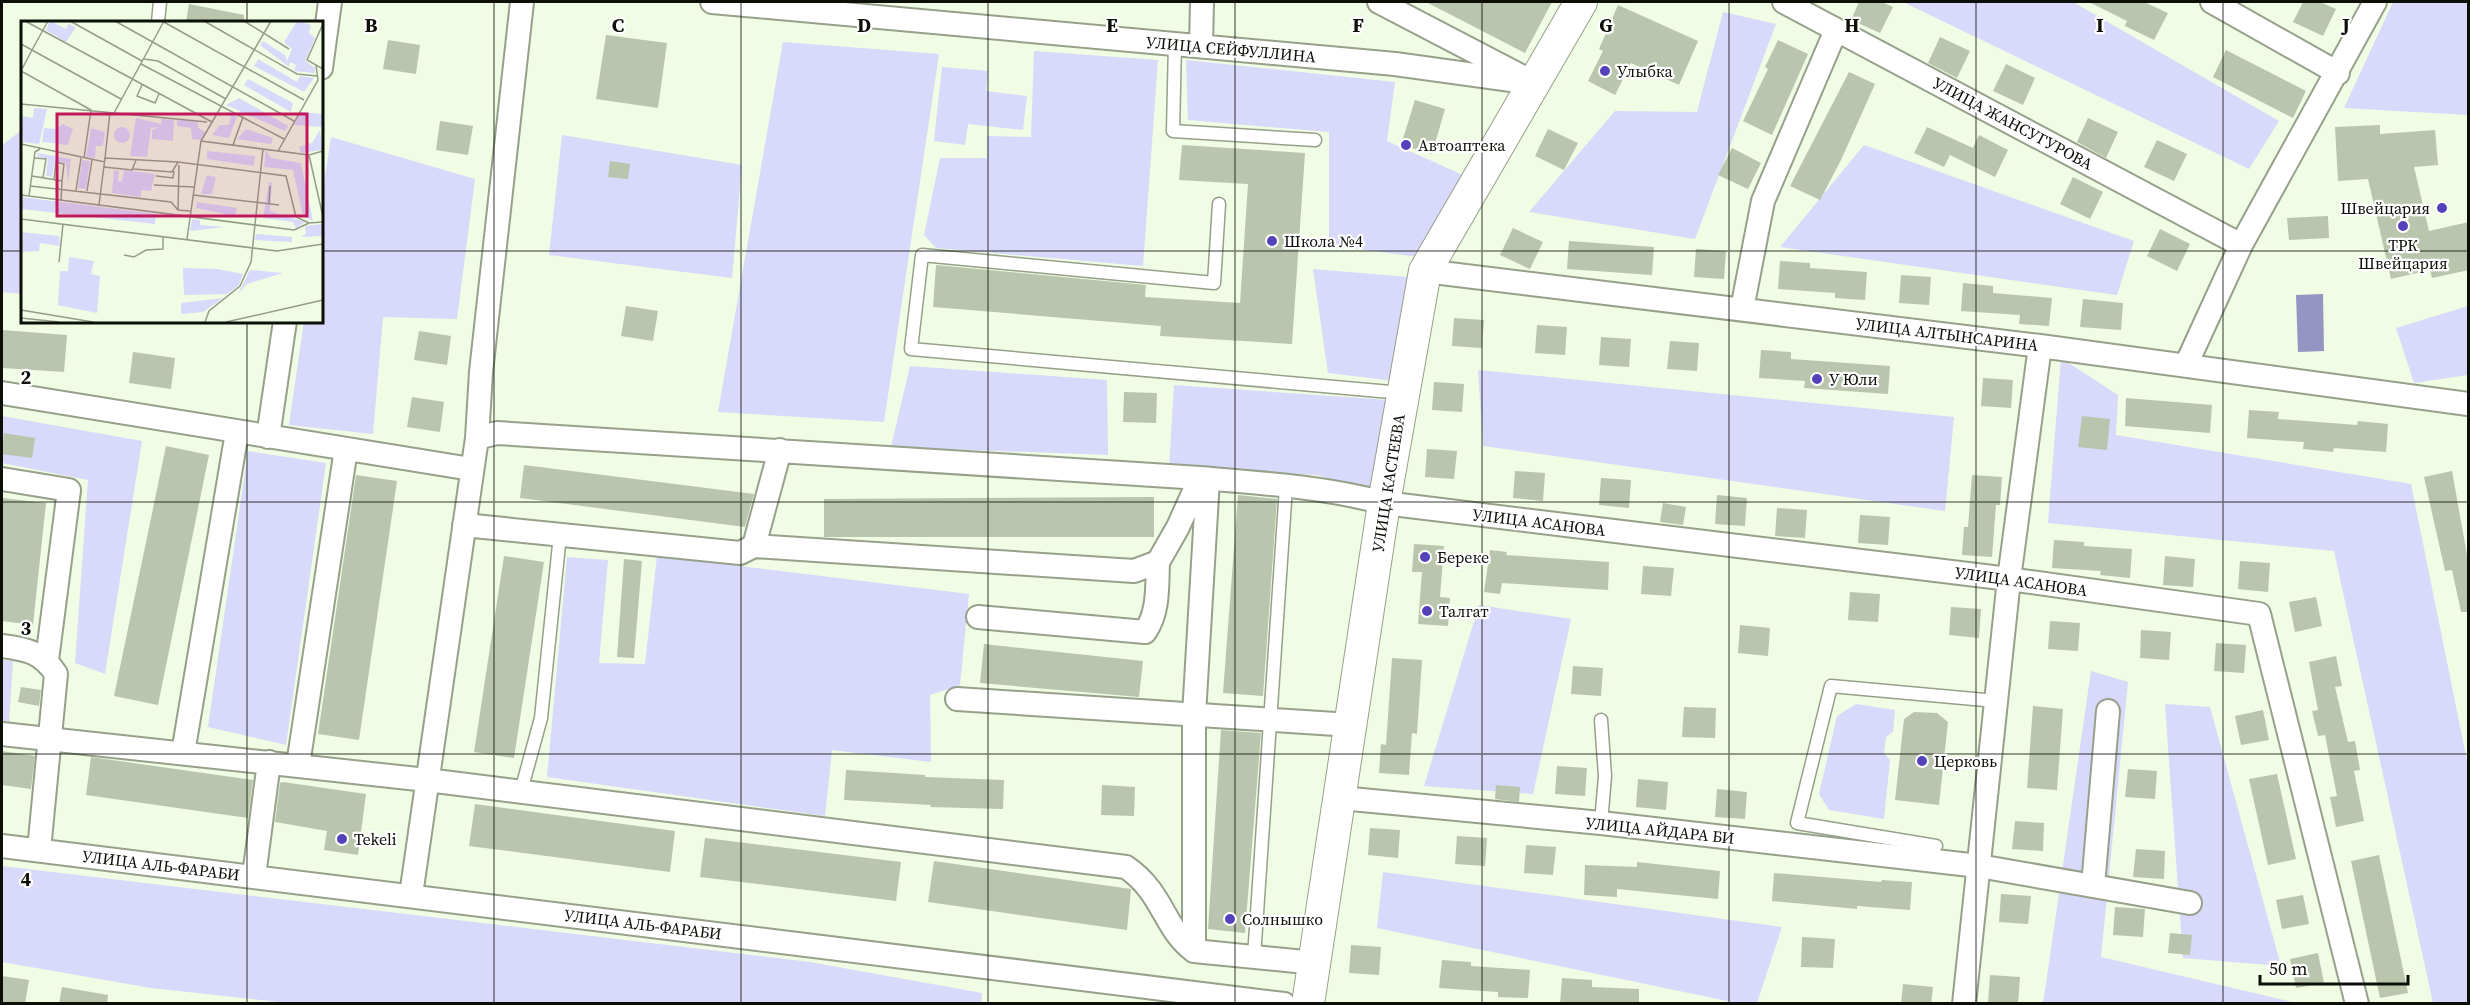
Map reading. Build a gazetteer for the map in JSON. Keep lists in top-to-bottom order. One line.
{"streets":{"street":["УЛИЦА СЕЙФУЛЛИНА","УЛИЦА ЖАНСУГУРОВА","УЛИЦА АЛТЫНСАРИНА","УЛИЦА КАСТЕЕВА","УЛИЦА АСАНОВА","УЛИЦА АЙДАРА БИ","УЛИЦА АЛЬ-ФАРАБИ"]},"crossings":[["УЛИЦА СЕЙФУЛЛИНА","УЛИЦА КАСТЕЕВА"],["УЛИЦА АЛТЫНСАРИНА","УЛИЦА КАСТЕЕВА"],["УЛИЦА КАСТЕЕВА","УЛИЦА АСАНОВА"],["УЛИЦА КАСТЕЕВА","УЛИЦА АЙДАРА БИ"]],"places":["Улыбка","Автоаптека","Швейцария","ТРК Швейцария","Школа №4","У Юли","Береке","Талгат","Церковь","Tekeli","Солнышко"],"scale_bar":"50 m","grid":{"columns":["B","C","D","E","F","G","H","I","J"],"rows":["2","3","4"]}}
